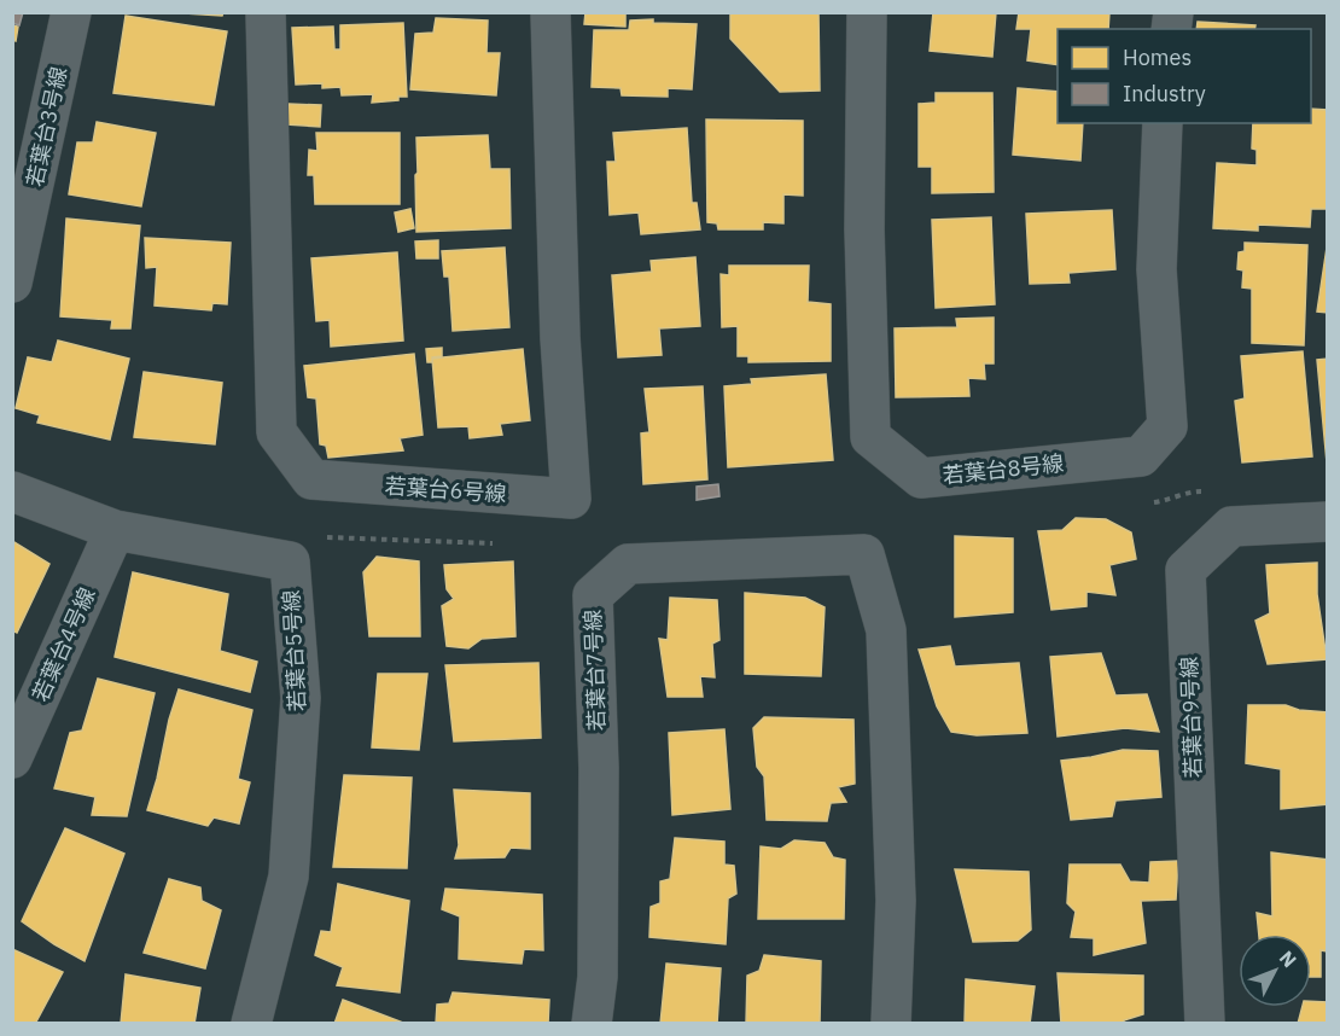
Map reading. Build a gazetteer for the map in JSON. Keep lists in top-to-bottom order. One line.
{"streets":{"street":["若葉台3号線","若葉台8号線","若葉台6号線","若葉台4号線","若葉台5号線","若葉台7号線","若葉台9号線"]},"crossings":[["若葉台4号線","若葉台5号線"]],"legend":["Homes","Industry"],"north":"top right"}
